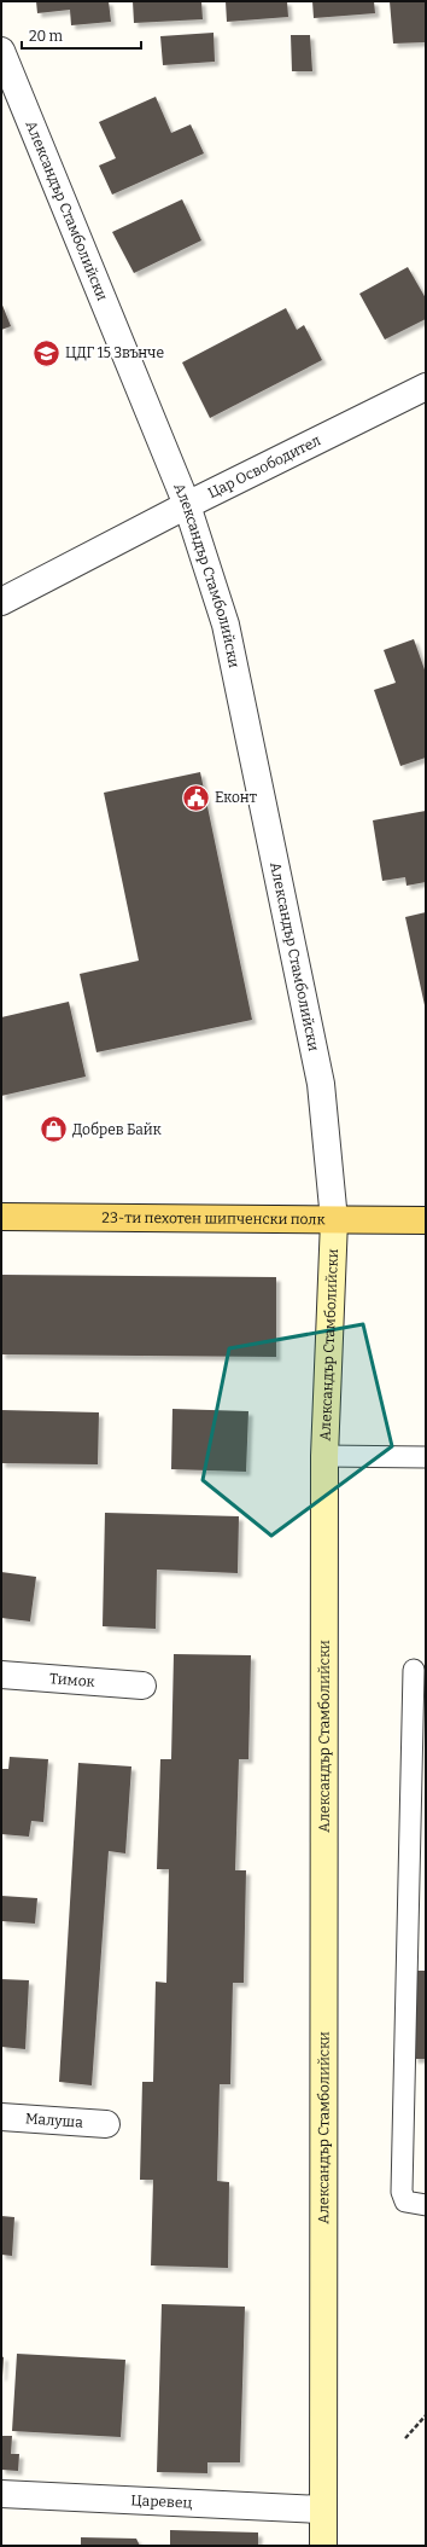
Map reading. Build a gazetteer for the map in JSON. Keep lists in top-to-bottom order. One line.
{"streets":{"main road":["Александър Стамболийски","23-ти пехотен шипченски полк"],"street":["Цар Освободител","Тимок","Малуша","Царевец"]},"crossings":[["Александър Стамболийски","Цар Освободител"],["Александър Стамболийски","23-ти пехотен шипченски полк"],["Александър Стамболийски","Царевец"]],"places":{"school or university":["ЦДГ 15 Звънче"],"public building":["Еконт"],"shop":["Добрев Байк"]},"scale_bar":"20 m"}
